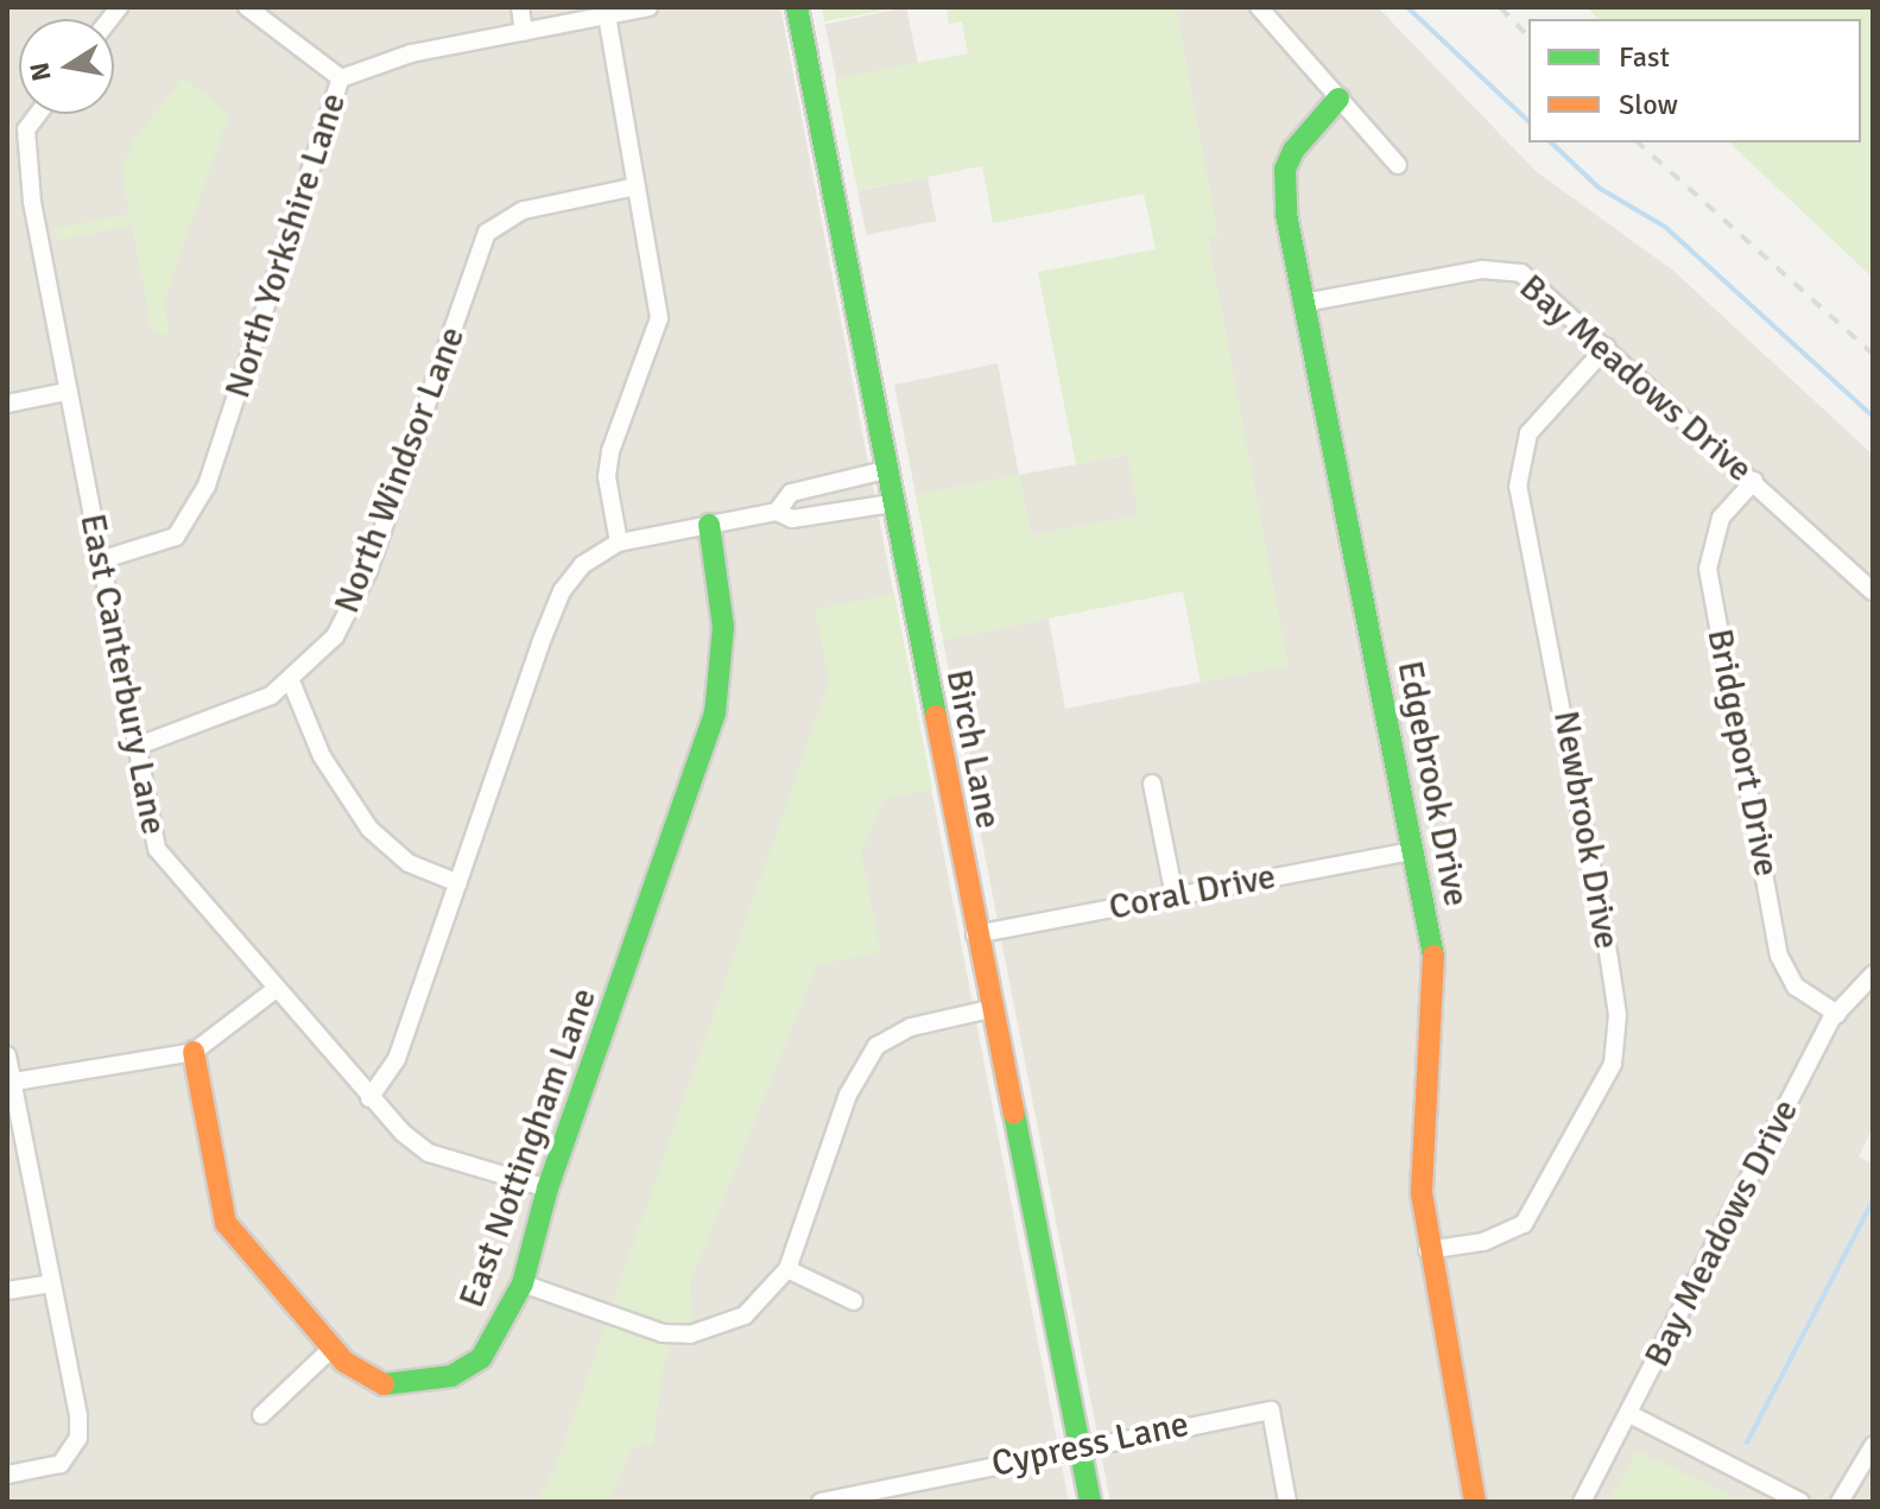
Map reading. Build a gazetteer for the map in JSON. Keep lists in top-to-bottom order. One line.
{"streets":{"street":["North Yorkshire Lane","Bay Meadows Drive","North Windsor Lane","East Canterbury Lane","Birch Lane","Bridgeport Drive","Edgebrook Drive","Newbrook Drive","Coral Drive","East Nottingham Lane","Cypress Lane"]},"crossings":[["North Yorkshire Lane","East Canterbury Lane"],["Bay Meadows Drive","Bridgeport Drive"],["Bay Meadows Drive","Edgebrook Drive"],["Bay Meadows Drive","Newbrook Drive"],["North Windsor Lane","East Canterbury Lane"],["East Canterbury Lane","East Nottingham Lane"],["Birch Lane","Coral Drive"],["Birch Lane","Cypress Lane"],["Edgebrook Drive","Newbrook Drive"],["Edgebrook Drive","Coral Drive"]],"legend":["Fast","Slow"],"north":"left"}
